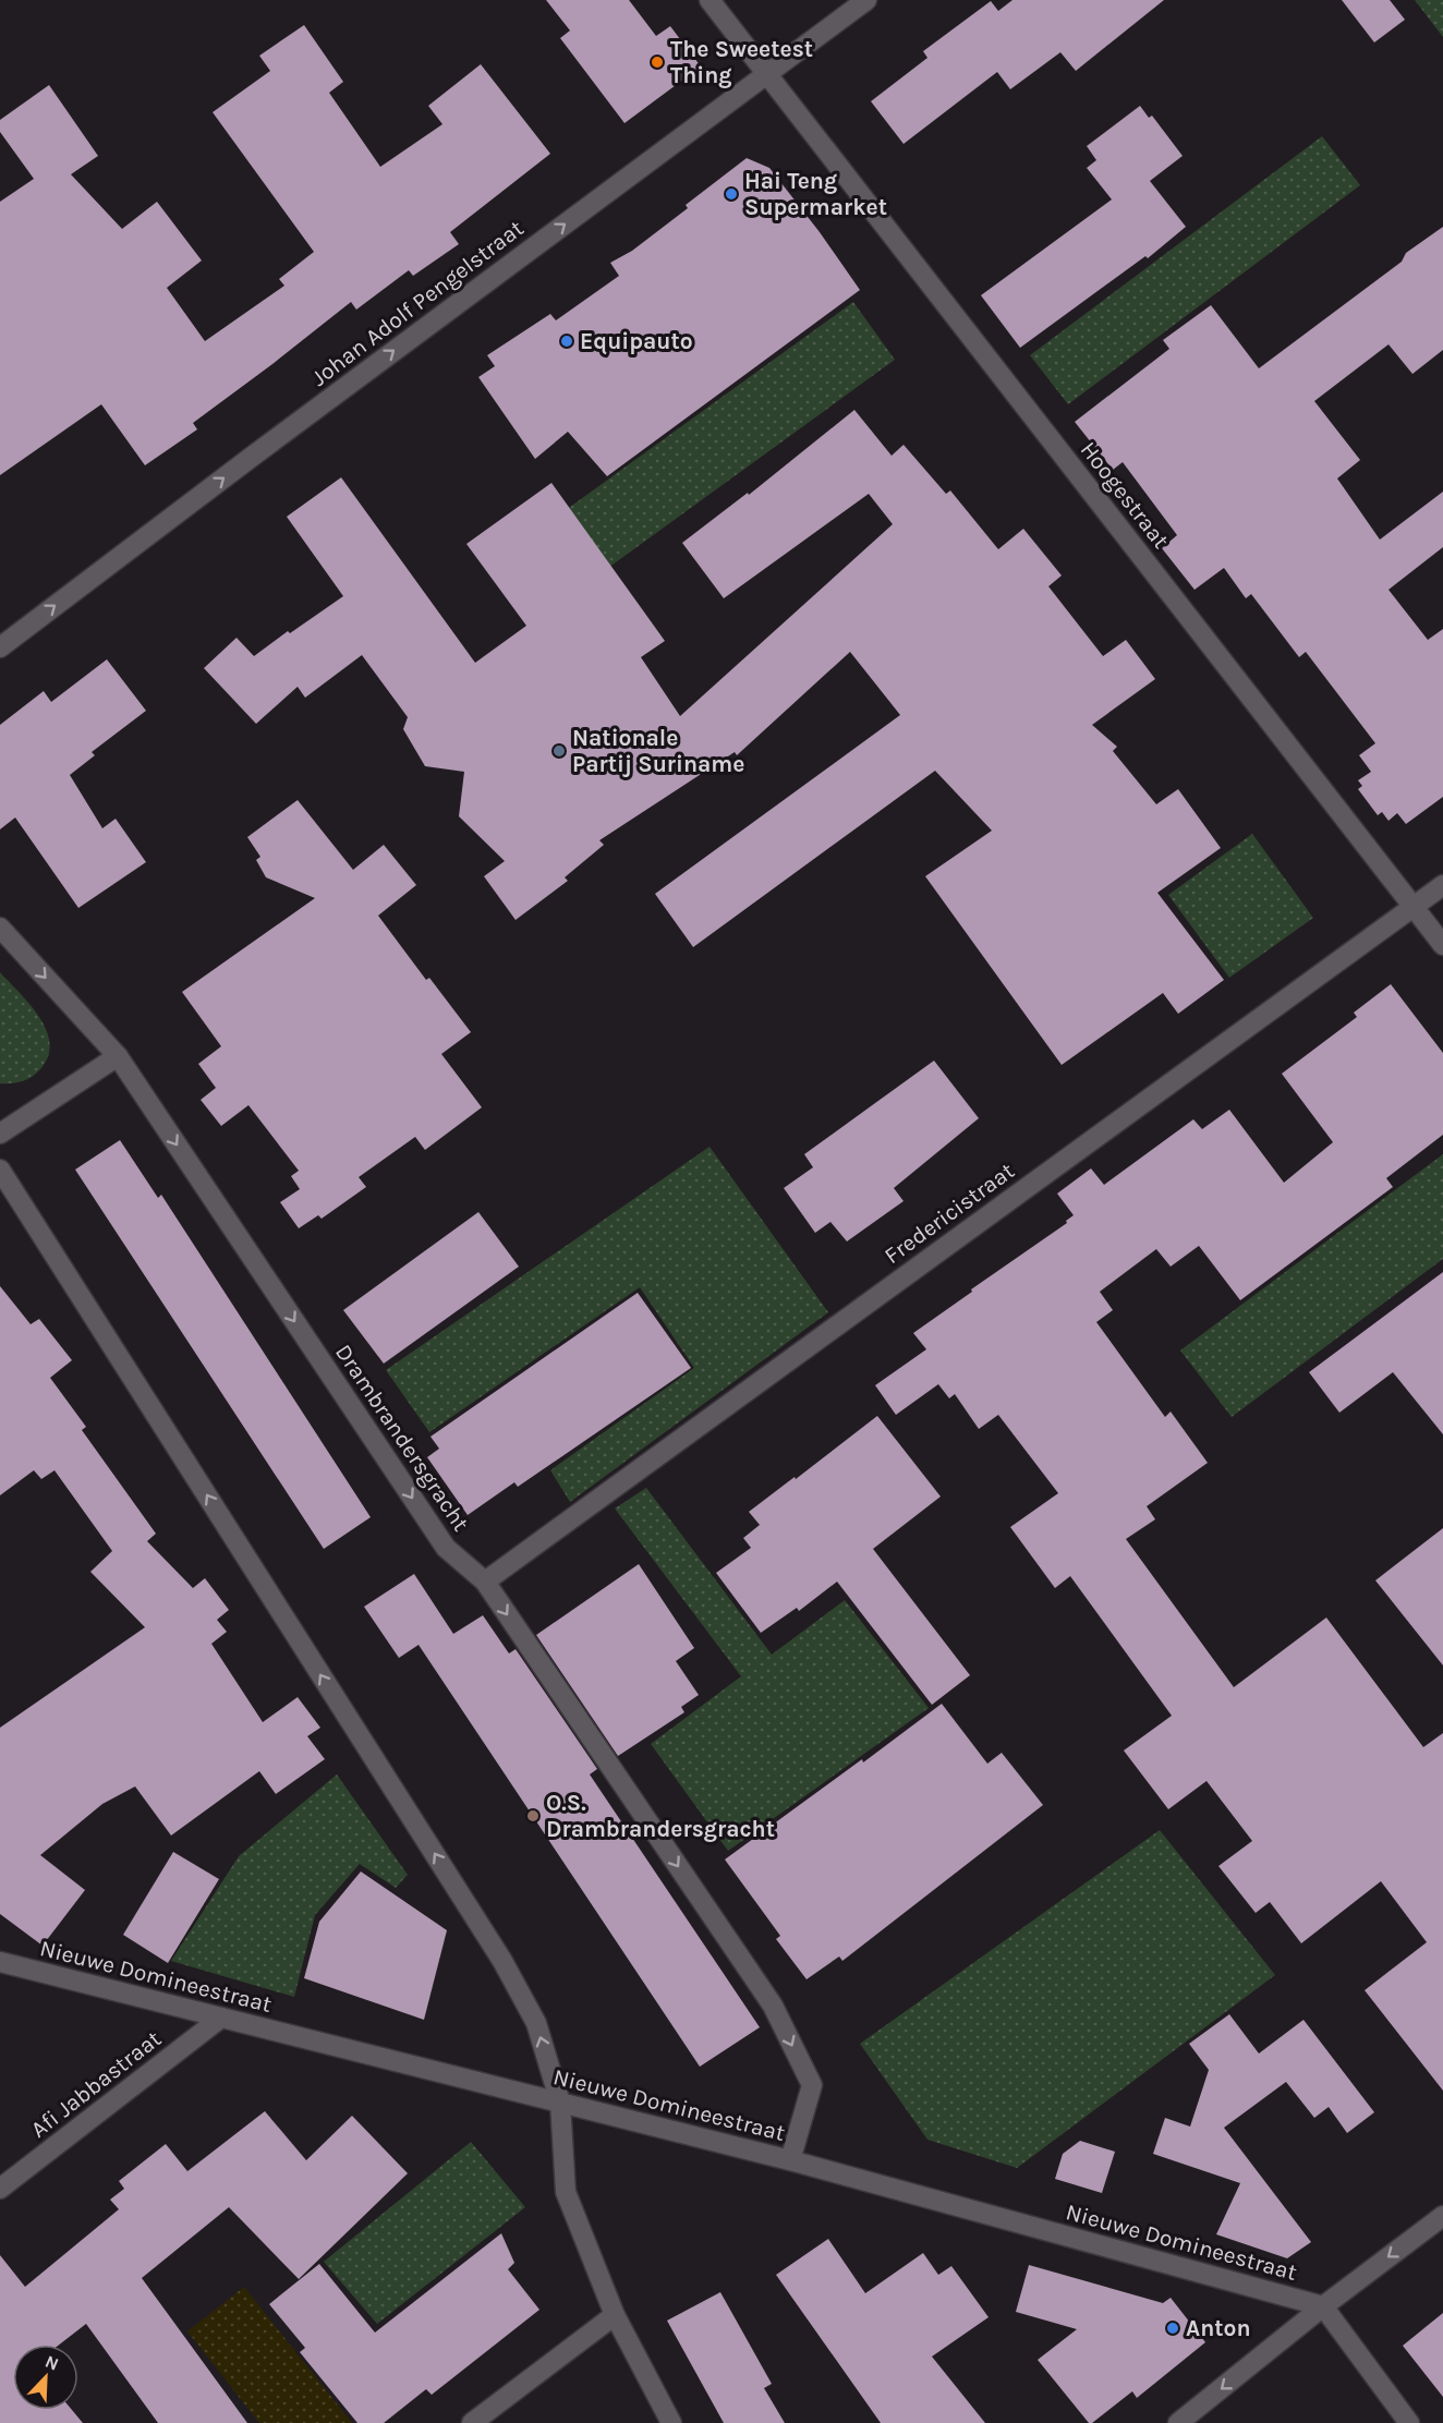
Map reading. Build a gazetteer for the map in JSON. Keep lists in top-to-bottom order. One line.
{"streets":{"street":["Johan Adolf Pengelstraat","Hoogestraat","Fredericistraat","Drambrandersgracht","Nieuwe Domineestraat","Afi Jabbastraat"]},"crossings":[["Johan Adolf Pengelstraat","Hoogestraat"],["Hoogestraat","Fredericistraat"],["Fredericistraat","Drambrandersgracht"],["Drambrandersgracht","Nieuwe Domineestraat"],["Nieuwe Domineestraat","Afi Jabbastraat"]],"one_way":["Johan Adolf Pengelstraat"],"places":["The Sweetest Thing","Hai Teng Supermarket","Equipauto","Nationale Partij Suriname","O.S. Drambrandersgracht","Anton"],"north":"top right"}
